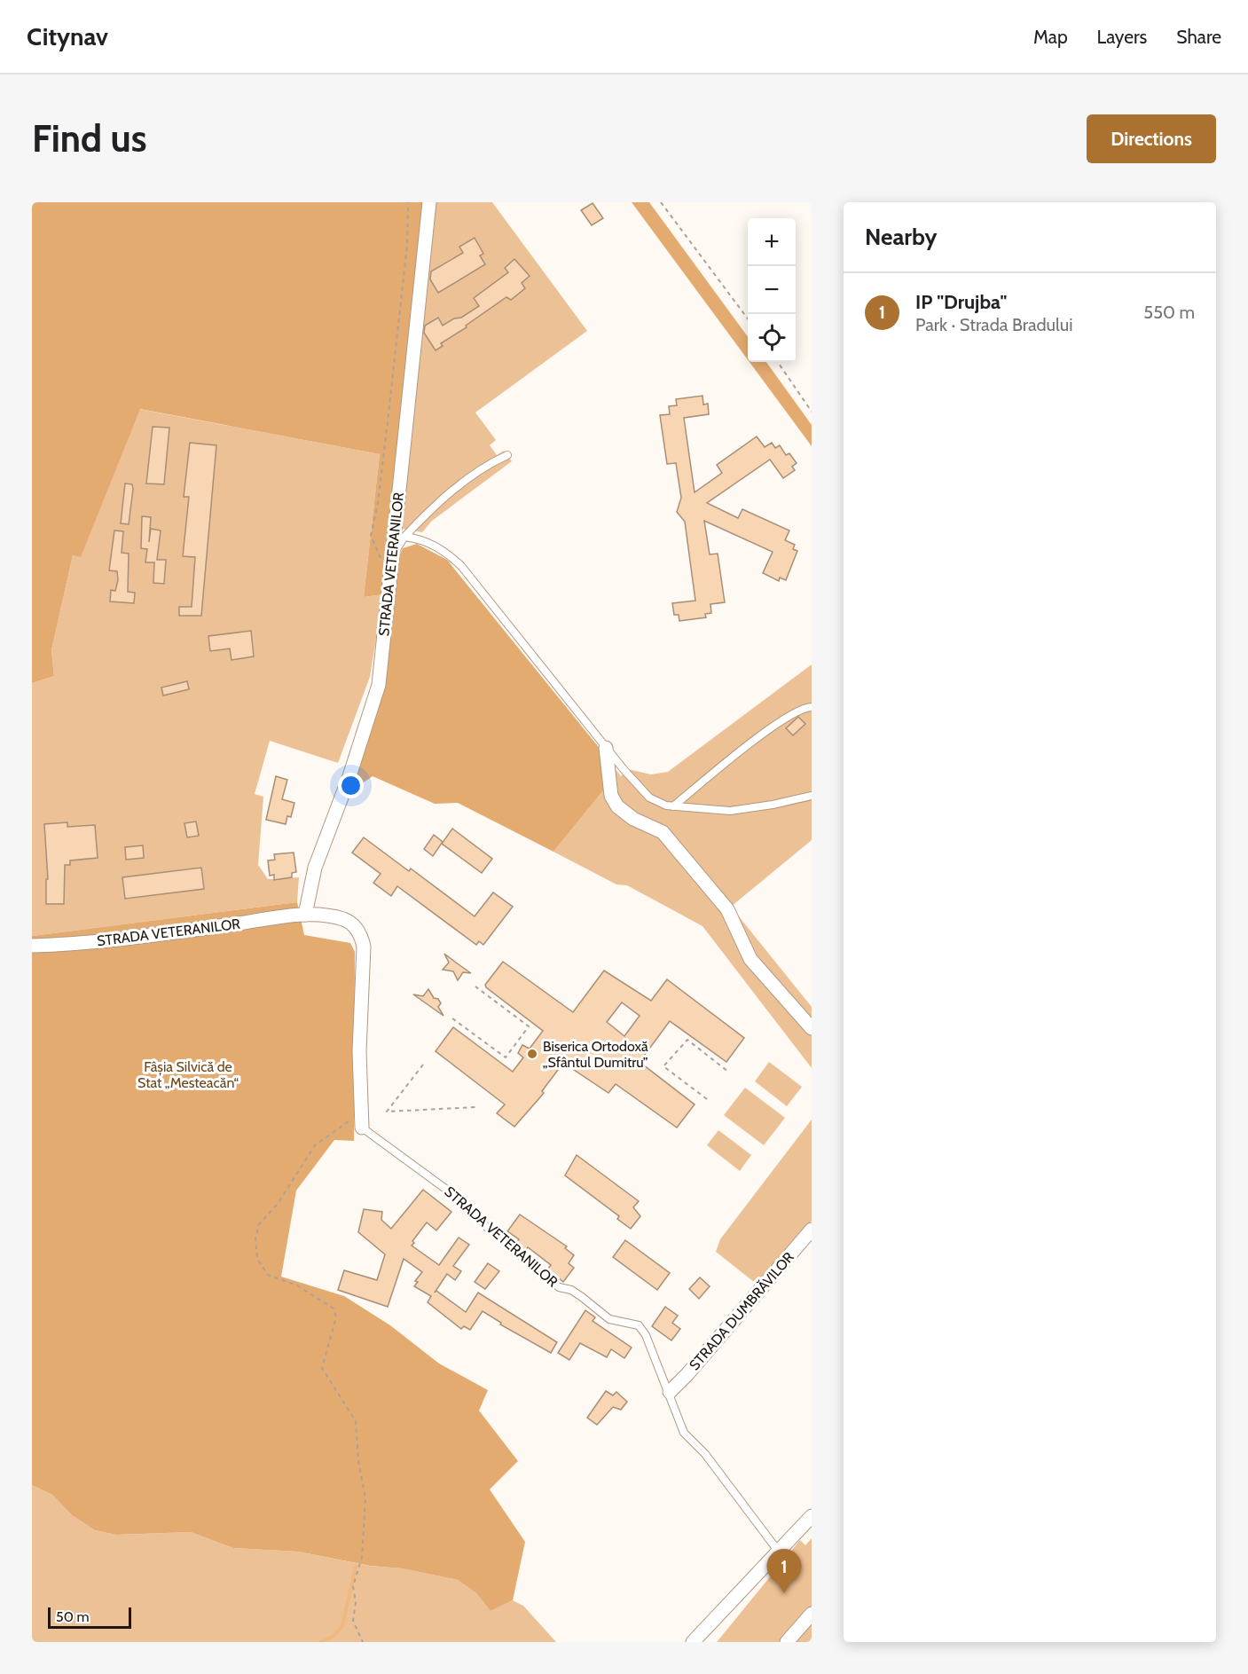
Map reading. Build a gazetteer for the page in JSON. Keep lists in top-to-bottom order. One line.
{"streets":{"street":["STRADA VETERANILOR","STRADA DUMBRĂVILOR"]},"crossings":[["STRADA VETERANILOR","STRADA DUMBRĂVILOR"]],"parks":["Fâșia Silvică de Stat „Mesteacăn“"],"places":["Biserica Ortodoxă „Sfântul Dumitru”"],"scale_bar":"50 m","page":{"header":"Citynav","nav":["Map","Layers","Share"],"buttons":"Directions","title":"Find us","heading":"Nearby","map_buttons":["+","−"],"list":[{"mark":"1","name":"IP \"Drujba\"","note":"Park · Strada Bradului","value":"550 m"}],"pins":"1","scale":"50 m"}}
